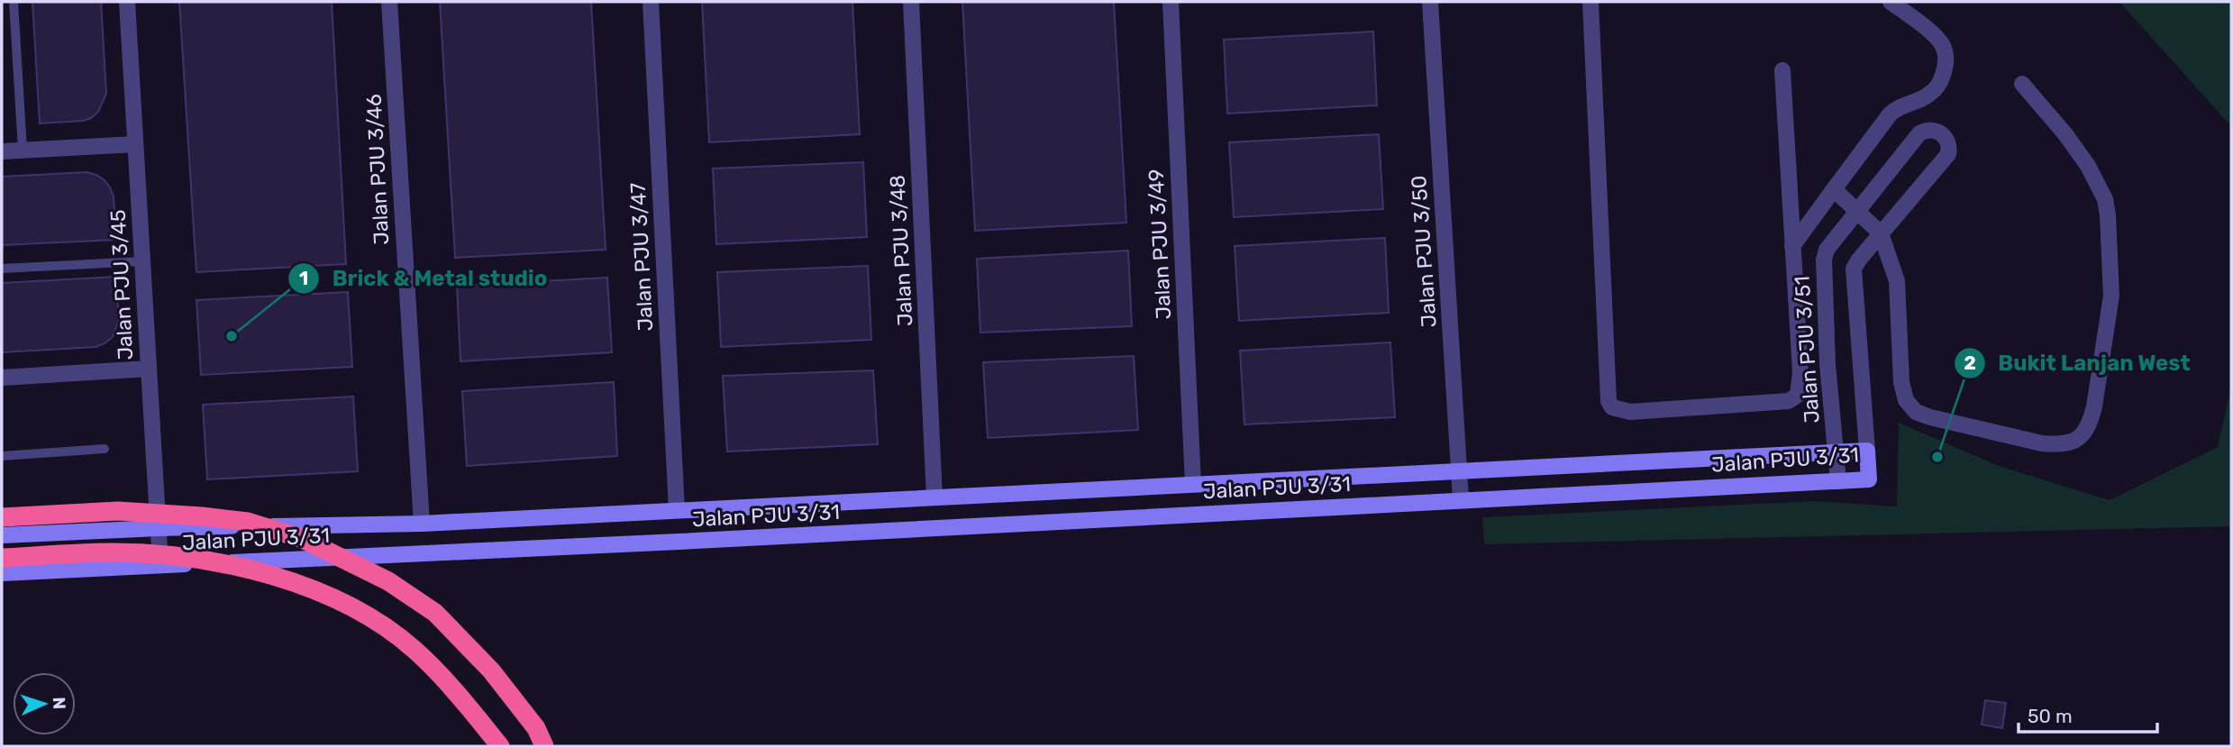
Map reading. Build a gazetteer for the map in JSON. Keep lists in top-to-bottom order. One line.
{"streets":{"street":["Jalan PJU 3/46","Jalan PJU 3/49","Jalan PJU 3/48","Jalan PJU 3/50","Jalan PJU 3/47","Jalan PJU 3/45","Jalan PJU 3/51","Jalan PJU 3/31"]},"crossings":[["Jalan PJU 3/46","Jalan PJU 3/31"],["Jalan PJU 3/49","Jalan PJU 3/31"],["Jalan PJU 3/48","Jalan PJU 3/31"],["Jalan PJU 3/50","Jalan PJU 3/31"],["Jalan PJU 3/47","Jalan PJU 3/31"],["Jalan PJU 3/45","Jalan PJU 3/31"],["Jalan PJU 3/51","Jalan PJU 3/31"]],"places":["Brick & Metal studio","Bukit Lanjan West"],"scale_bar":"50 m","north":"right"}
